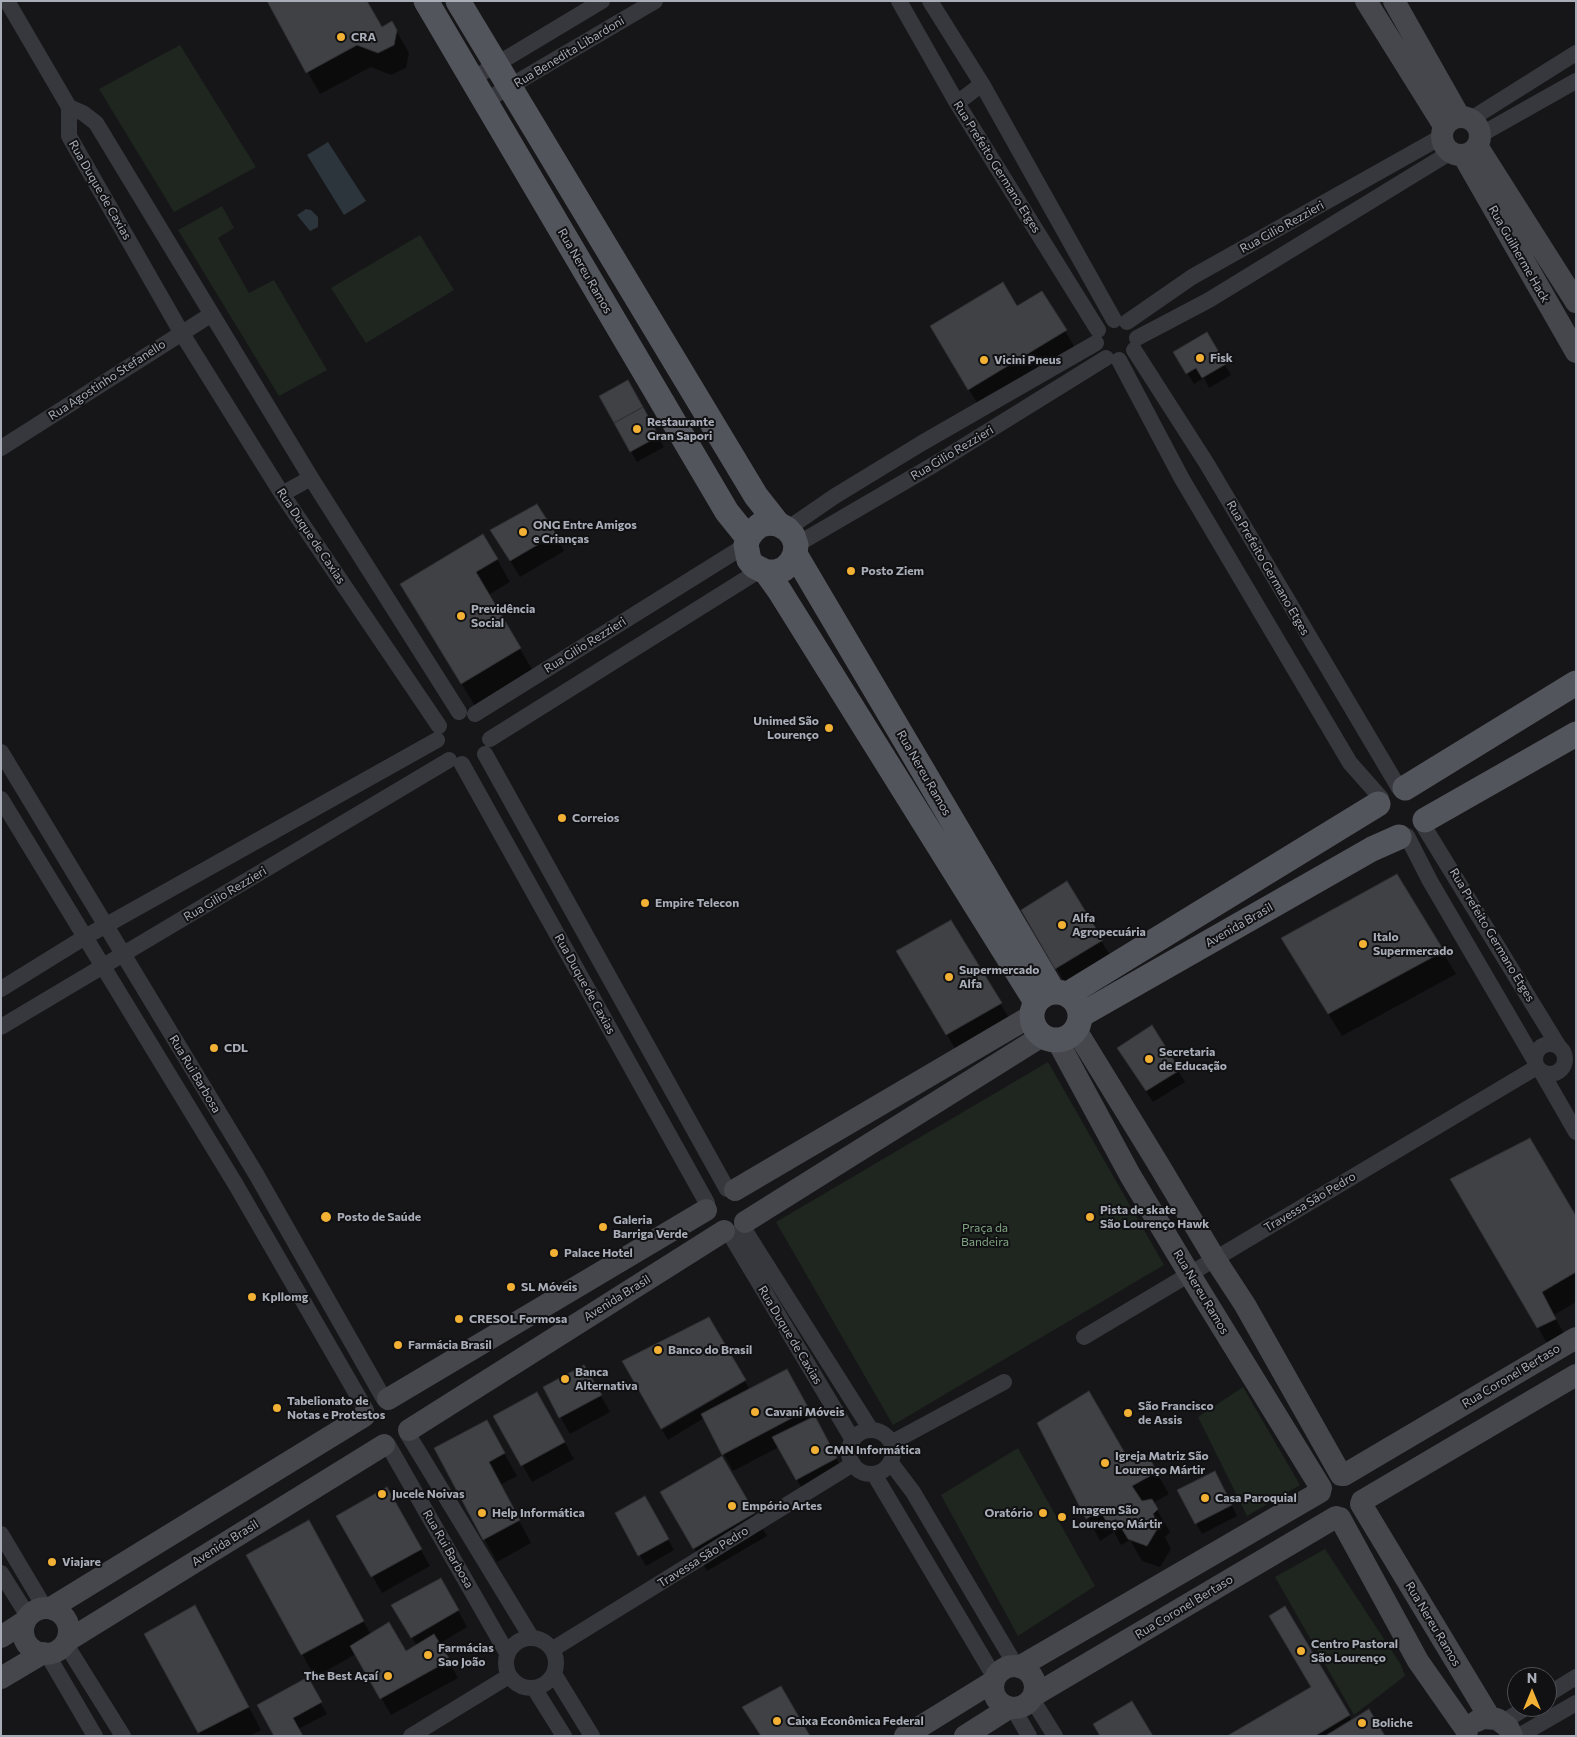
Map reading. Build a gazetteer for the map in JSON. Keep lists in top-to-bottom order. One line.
{"streets":{"main road":["Rua Nereu Ramos","Avenida Brasil"],"street":["Rua Benedita Libardoni","Rua Prefeito Germano Etges","Rua Duque de Caxias","Rua Gilio Rezzieri","Rua Guilherme Hack","Rua Agostinho Stefanello","Rua Rui Barbosa","Travessa São Pedro","Rua Coronel Bertaso"]},"crossings":[["Rua Benedita Libardoni","Rua Nereu Ramos"],["Rua Prefeito Germano Etges","Rua Gilio Rezzieri"],["Rua Prefeito Germano Etges","Avenida Brasil"],["Rua Prefeito Germano Etges","Travessa São Pedro"],["Rua Duque de Caxias","Rua Gilio Rezzieri"],["Rua Duque de Caxias","Rua Agostinho Stefanello"],["Rua Duque de Caxias","Avenida Brasil"],["Rua Duque de Caxias","Travessa São Pedro"],["Rua Gilio Rezzieri","Rua Guilherme Hack"],["Rua Gilio Rezzieri","Rua Nereu Ramos"],["Rua Gilio Rezzieri","Rua Rui Barbosa"],["Rua Nereu Ramos","Avenida Brasil"],["Rua Nereu Ramos","Travessa São Pedro"],["Rua Nereu Ramos","Rua Coronel Bertaso"],["Avenida Brasil","Rua Rui Barbosa"],["Rua Rui Barbosa","Travessa São Pedro"]],"parks":["Praça da Bandeira"],"places":["CRA","Fisk","Vicini Pneus","Restaurante Gran Sapori","ONG Entre Amigos e Crianças","Posto Ziem","Previdência Social","Unimed São Lourenço","Correios","Empire Telecon","Alfa Agropecuária","Italo Supermercado","Supermercado Alfa","CDL","Secretaria de Educação","Posto de Saúde","Pista de skate São Lourenço Hawk","Galeria Barriga Verde","Palace Hotel","SL Móveis","Kpllomg","CRESOL Formosa","Farmácia Brasil","Banco do Brasil","Banca Alternativa","Tabelionato de Notas e Protestos","Cavani Móveis","São Francisco de Assis","CMN Informática","Igreja Matriz São Lourenço Mártir","Jucele Noivas","Casa Paroquial","Empório Artes","Help Informática","Oratório","Imagem São Lourenço Mártir","Viajare","Centro Pastoral São Lourenço","Farmácias Sao João","The Best Açaí","Caixa Econômica Federal","Boliche"],"north":"top"}
